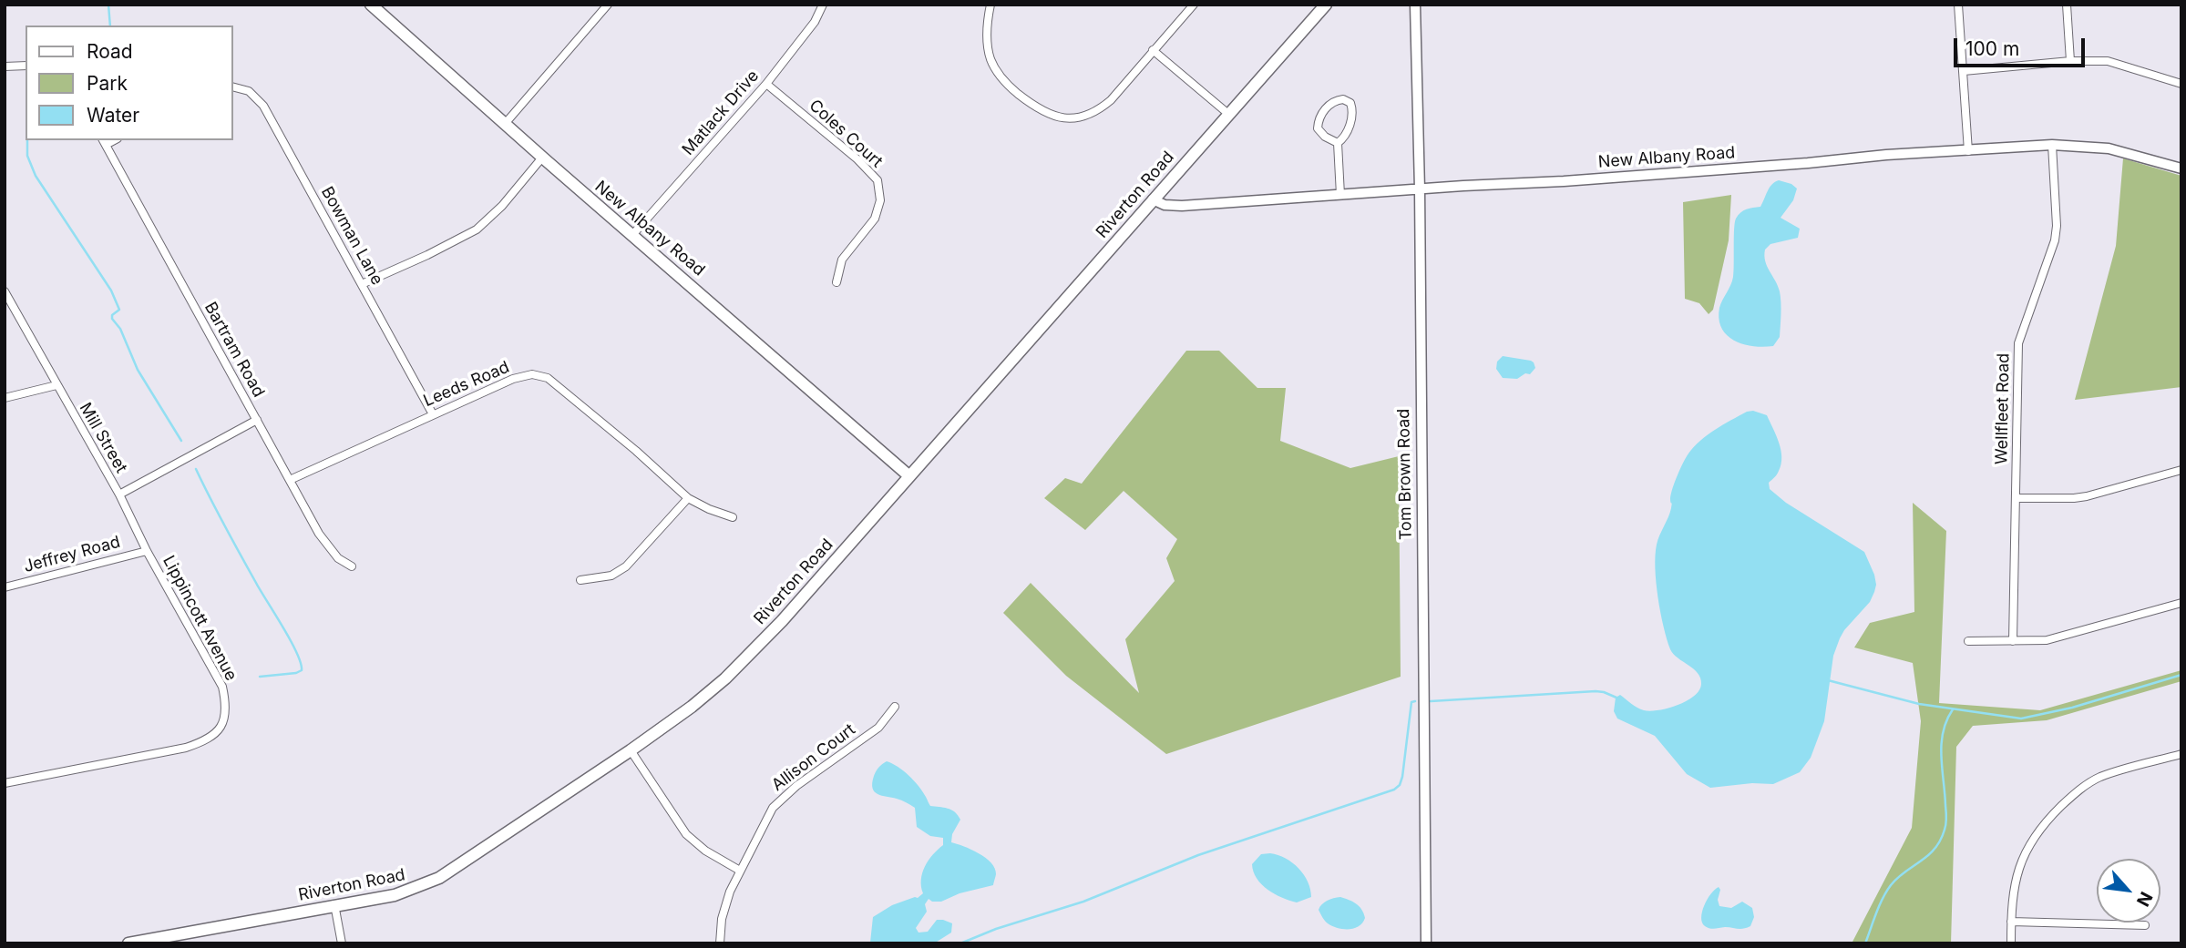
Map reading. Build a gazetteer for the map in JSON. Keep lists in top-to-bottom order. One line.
{"streets":{"main road":["New Albany Road","Riverton Road"],"street":["Matlack Drive","Coles Court","Bowman Lane","Bartram Road","Leeds Road","Wellfleet Road","Mill Street","Tom Brown Road","Jeffrey Road","Lippincott Avenue","Allison Court"]},"crossings":[["Matlack Drive","Coles Court"],["Matlack Drive","New Albany Road"],["New Albany Road","Riverton Road"],["New Albany Road","Wellfleet Road"],["New Albany Road","Tom Brown Road"],["Bowman Lane","Leeds Road"],["Bartram Road","Leeds Road"],["Bartram Road","Mill Street"],["Mill Street","Lippincott Avenue"],["Jeffrey Road","Lippincott Avenue"]],"legend":["Road","Park","Water"],"scale_bar":"100 m","north":"bottom right"}
